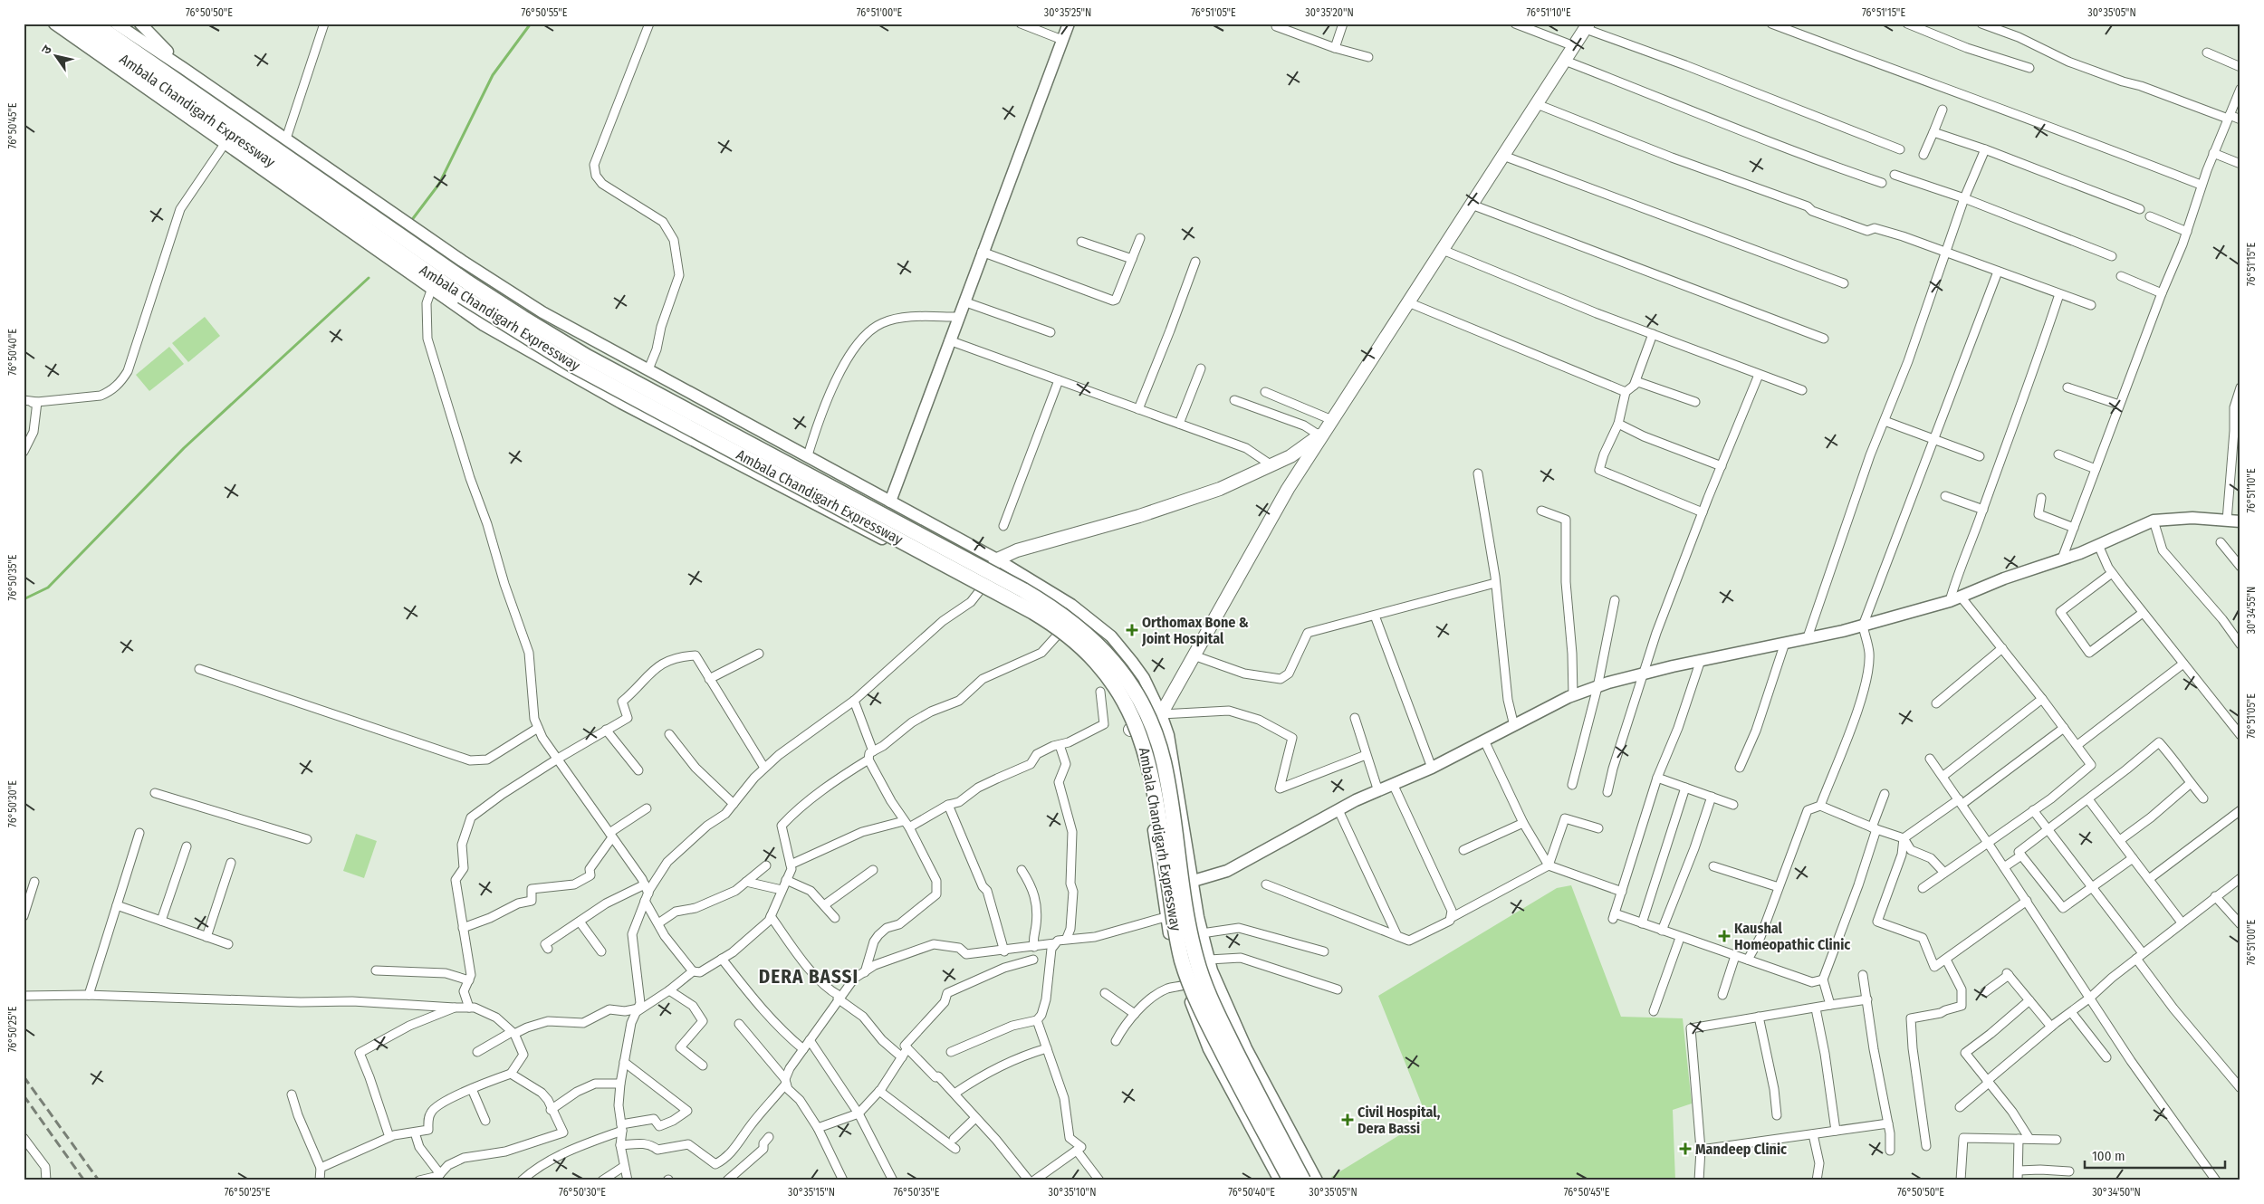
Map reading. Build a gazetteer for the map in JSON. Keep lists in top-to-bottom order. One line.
{"streets":{"highway":["Ambala Chandigarh Expressway"]},"districts":["DERA BASSI"],"places":{"health":["Orthomax Bone & Joint Hospital","Kaushal Homeopathic Clinic","Civil Hospital, Dera Bassi","Mandeep Clinic"]},"scale_bar":"100 m","north":"top left","coordinates":["76°50'50\"E","76°50'55\"E","76°51'00\"E","30°35'25\"N","76°51'05\"E","30°35'20\"N","76°51'10\"E","76°51'15\"E","30°35'05\"N","76°50'45\"E","76°50'40\"E","76°50'35\"E","30°34'55\"N","76°50'30\"E","76°50'25\"E","30°35'15\"N","30°35'10\"N","30°34'50\"N"]}
